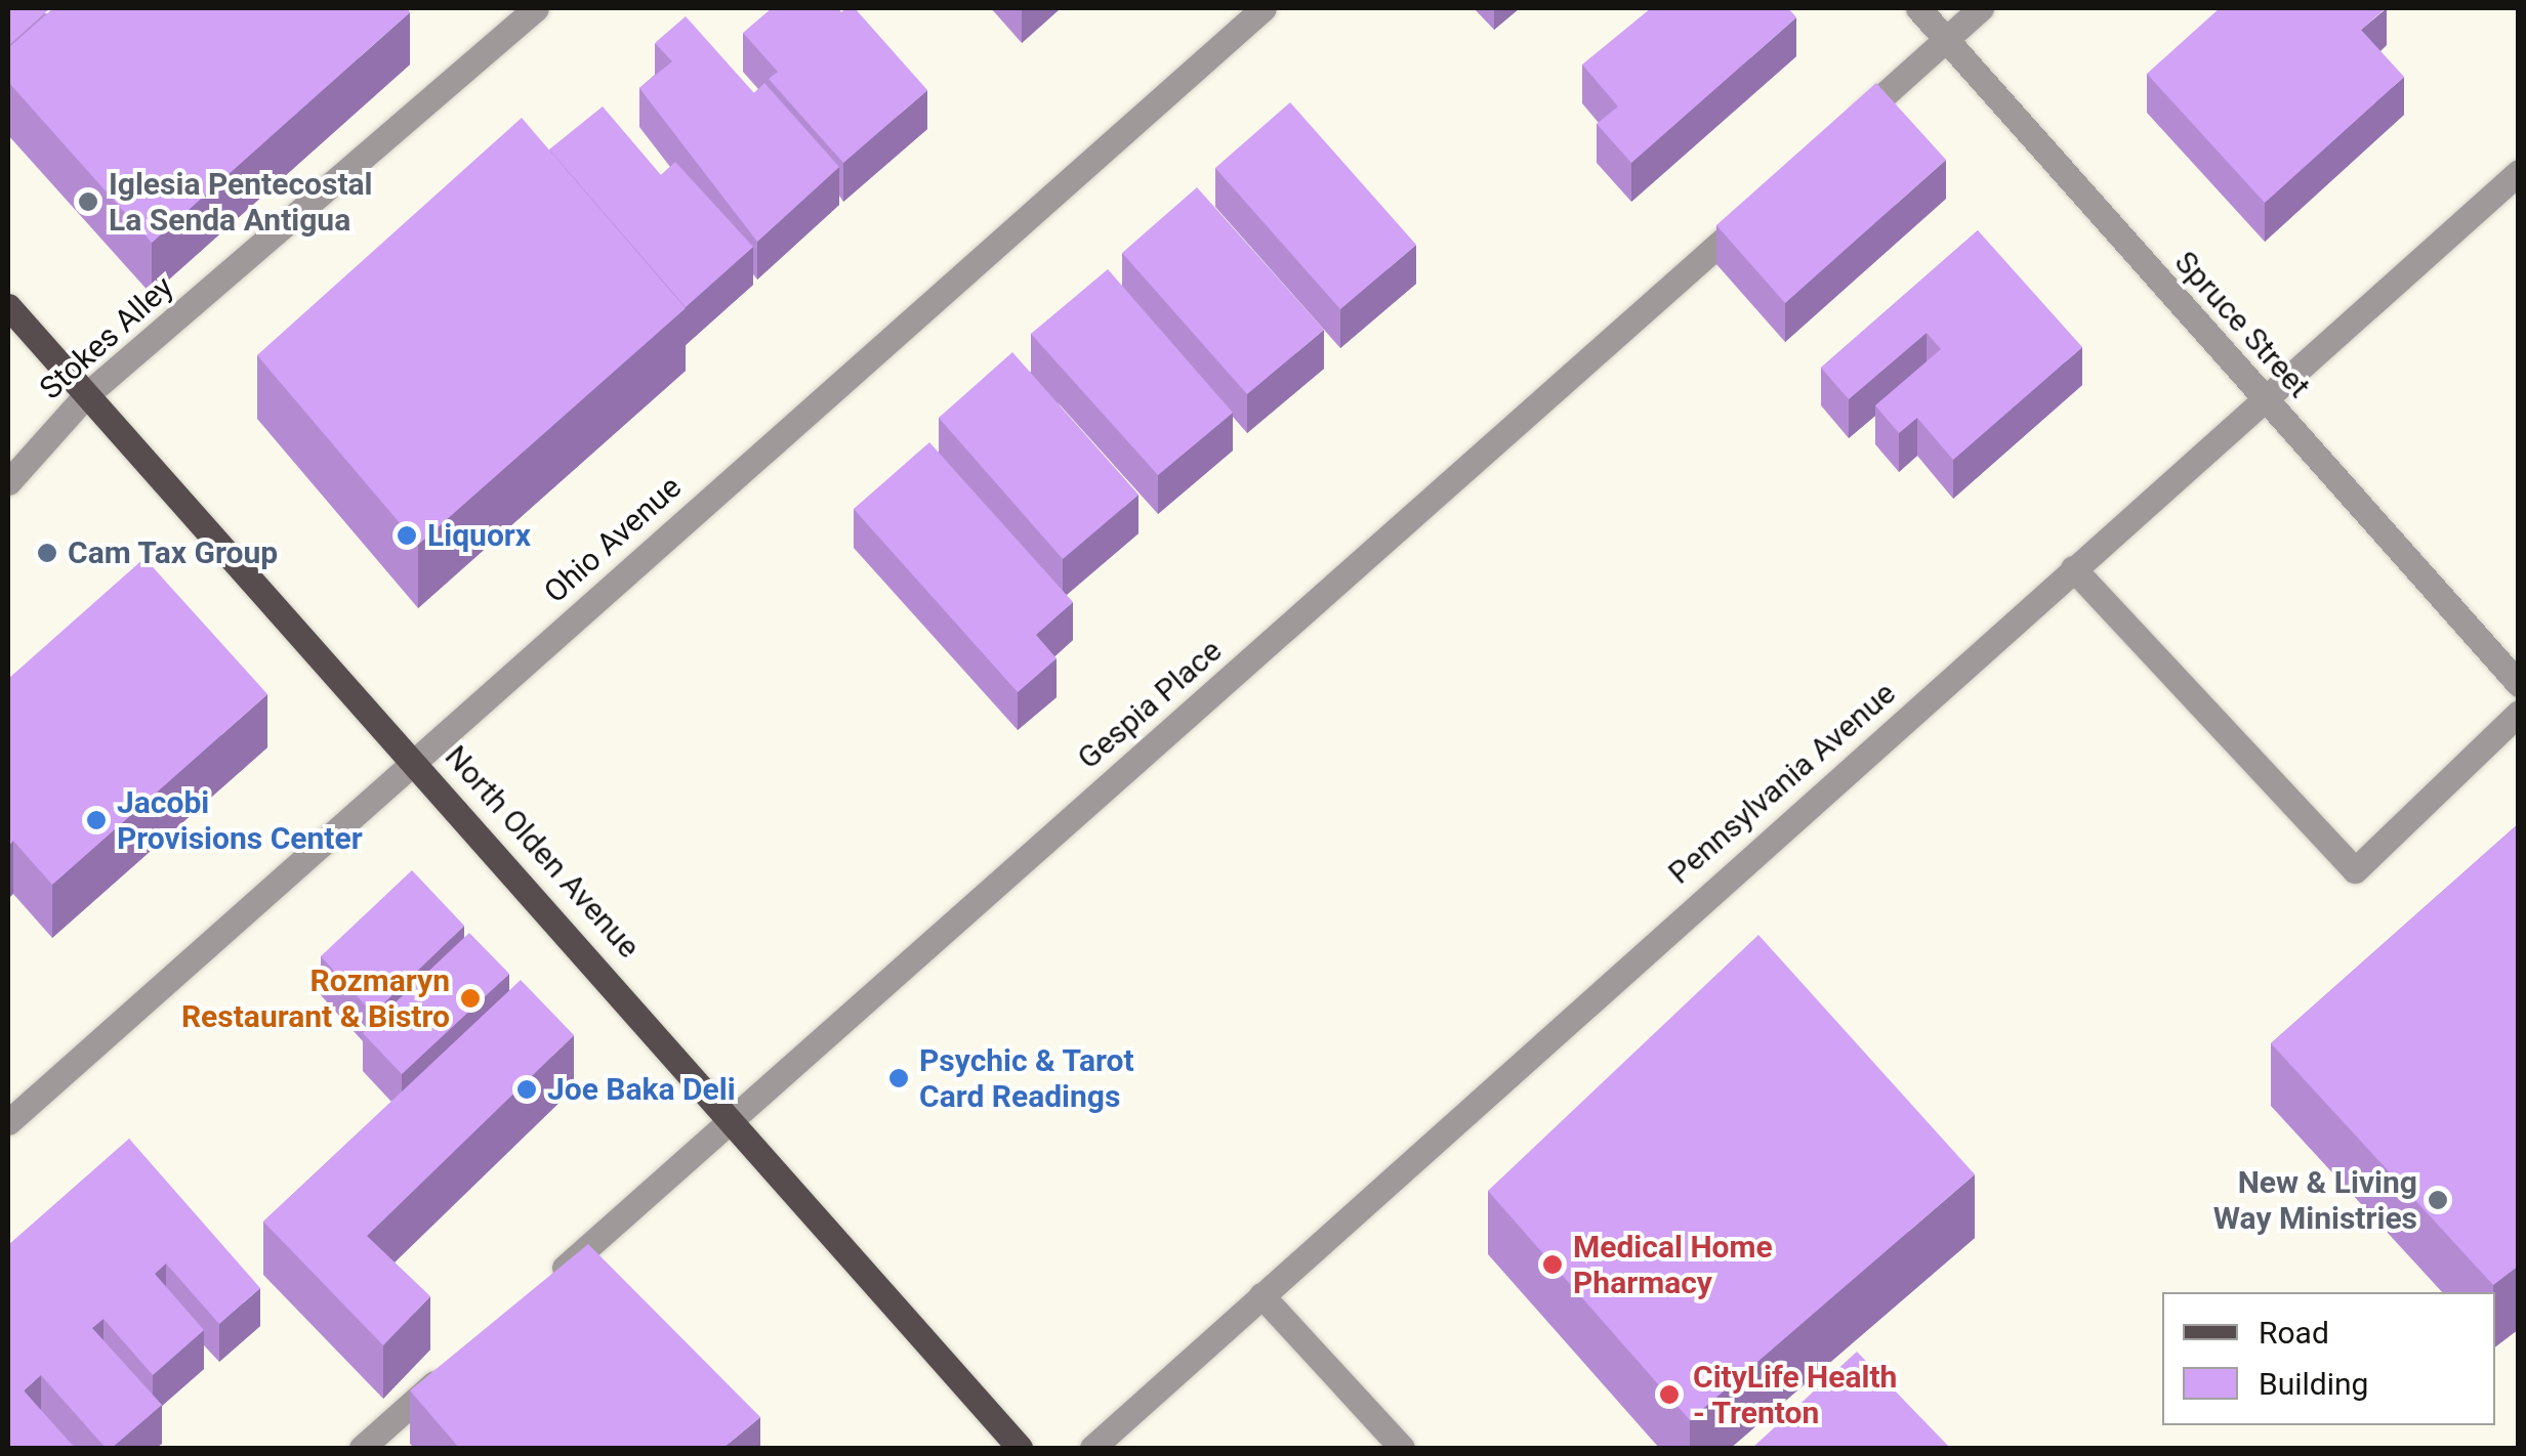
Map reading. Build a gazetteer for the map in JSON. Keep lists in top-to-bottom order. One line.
{"streets":{"main road":["North Olden Avenue"],"street":["Spruce Street","Stokes Alley","Ohio Avenue","Gespia Place","Pennsylvania Avenue"]},"crossings":[["Spruce Street","Pennsylvania Avenue"],["Stokes Alley","North Olden Avenue"],["Ohio Avenue","North Olden Avenue"],["Gespia Place","North Olden Avenue"]],"places":["Iglesia Pentecostal La Senda Antigua","Liquorx","Cam Tax Group","Jacobi Provisions Center","Rozmaryn Restaurant & Bistro","Psychic & Tarot Card Readings","Joe Baka Deli","New & Living Way Ministries","Medical Home Pharmacy","CityLife Health - Trenton"],"legend":["Road","Building"]}
